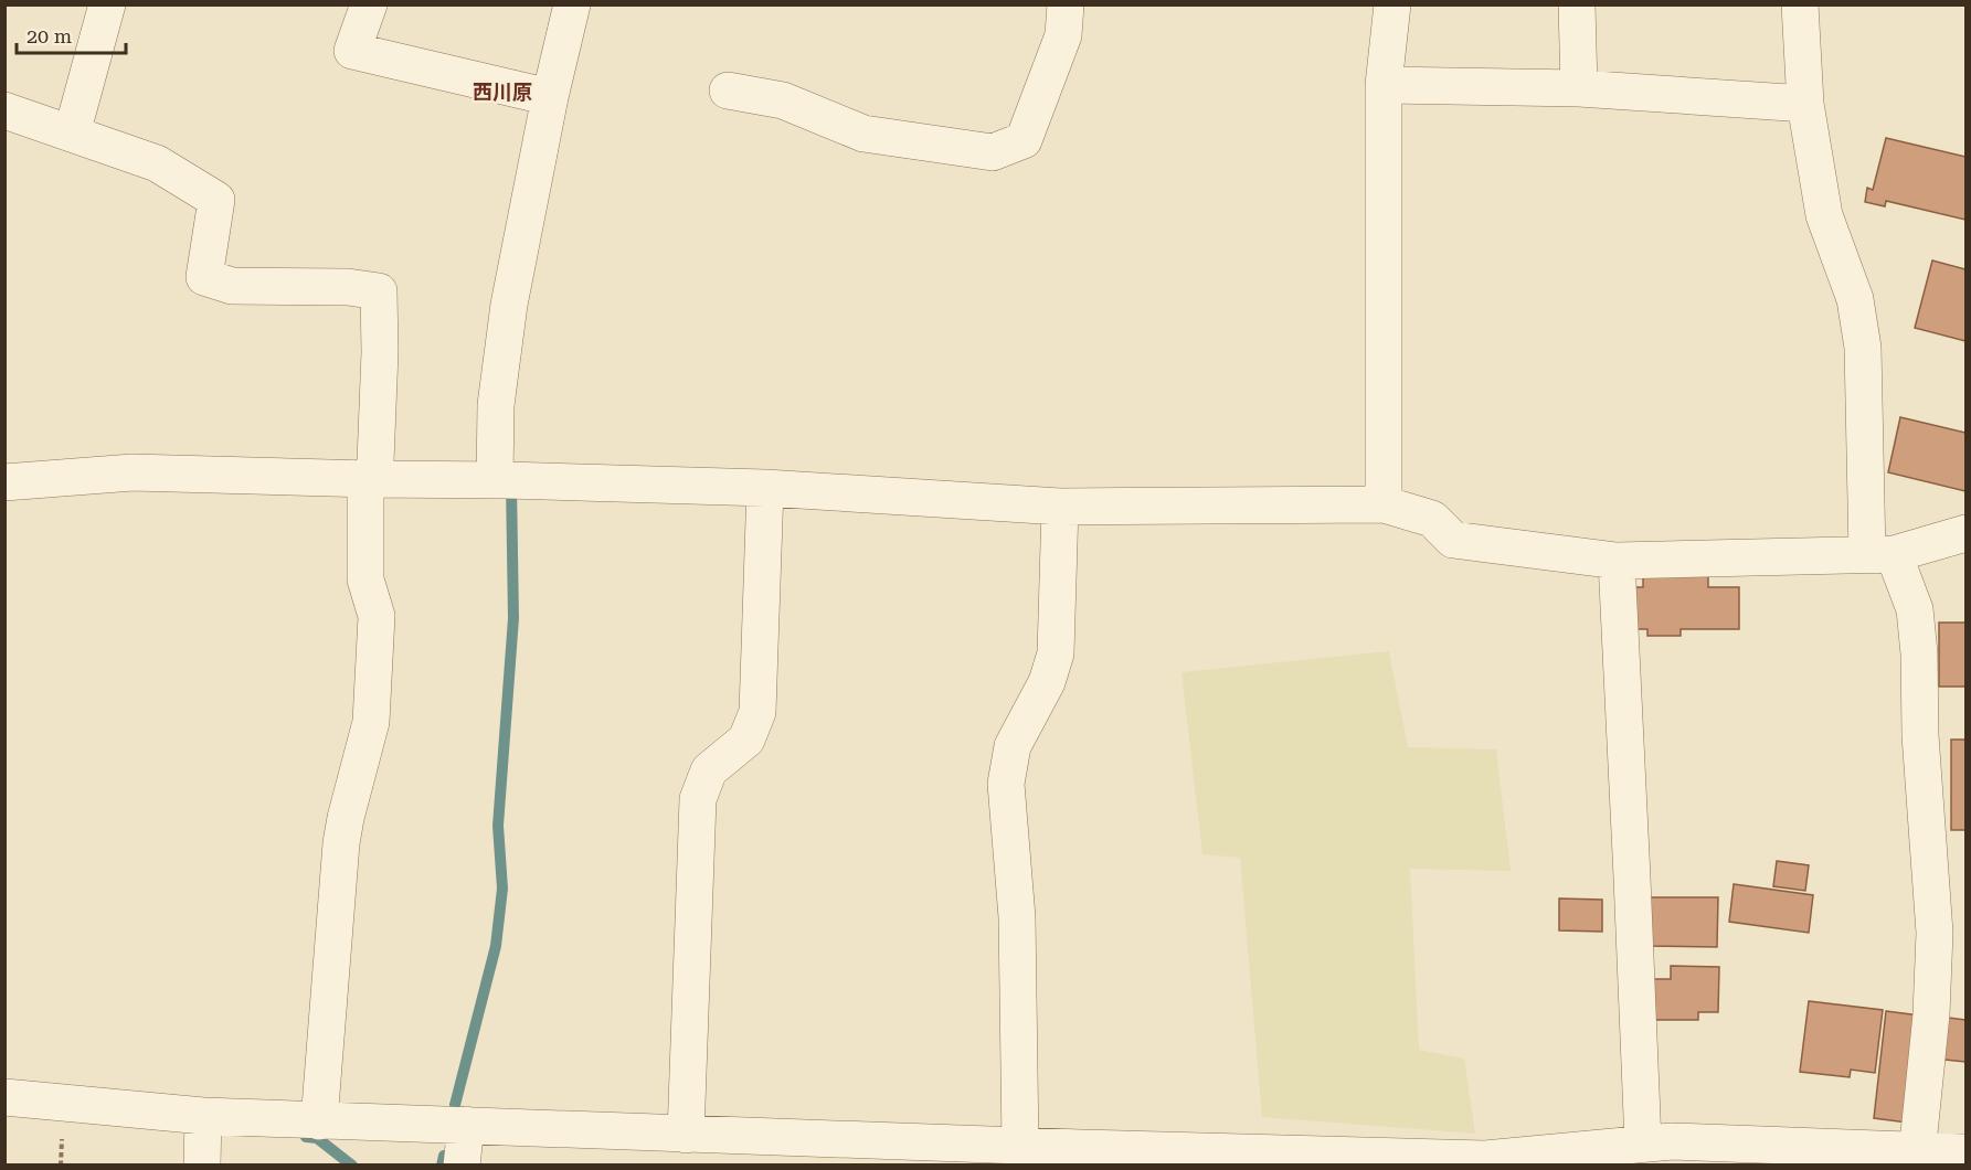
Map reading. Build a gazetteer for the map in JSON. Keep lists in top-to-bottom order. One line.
{"districts":["西川原"],"scale_bar":"20 m"}
